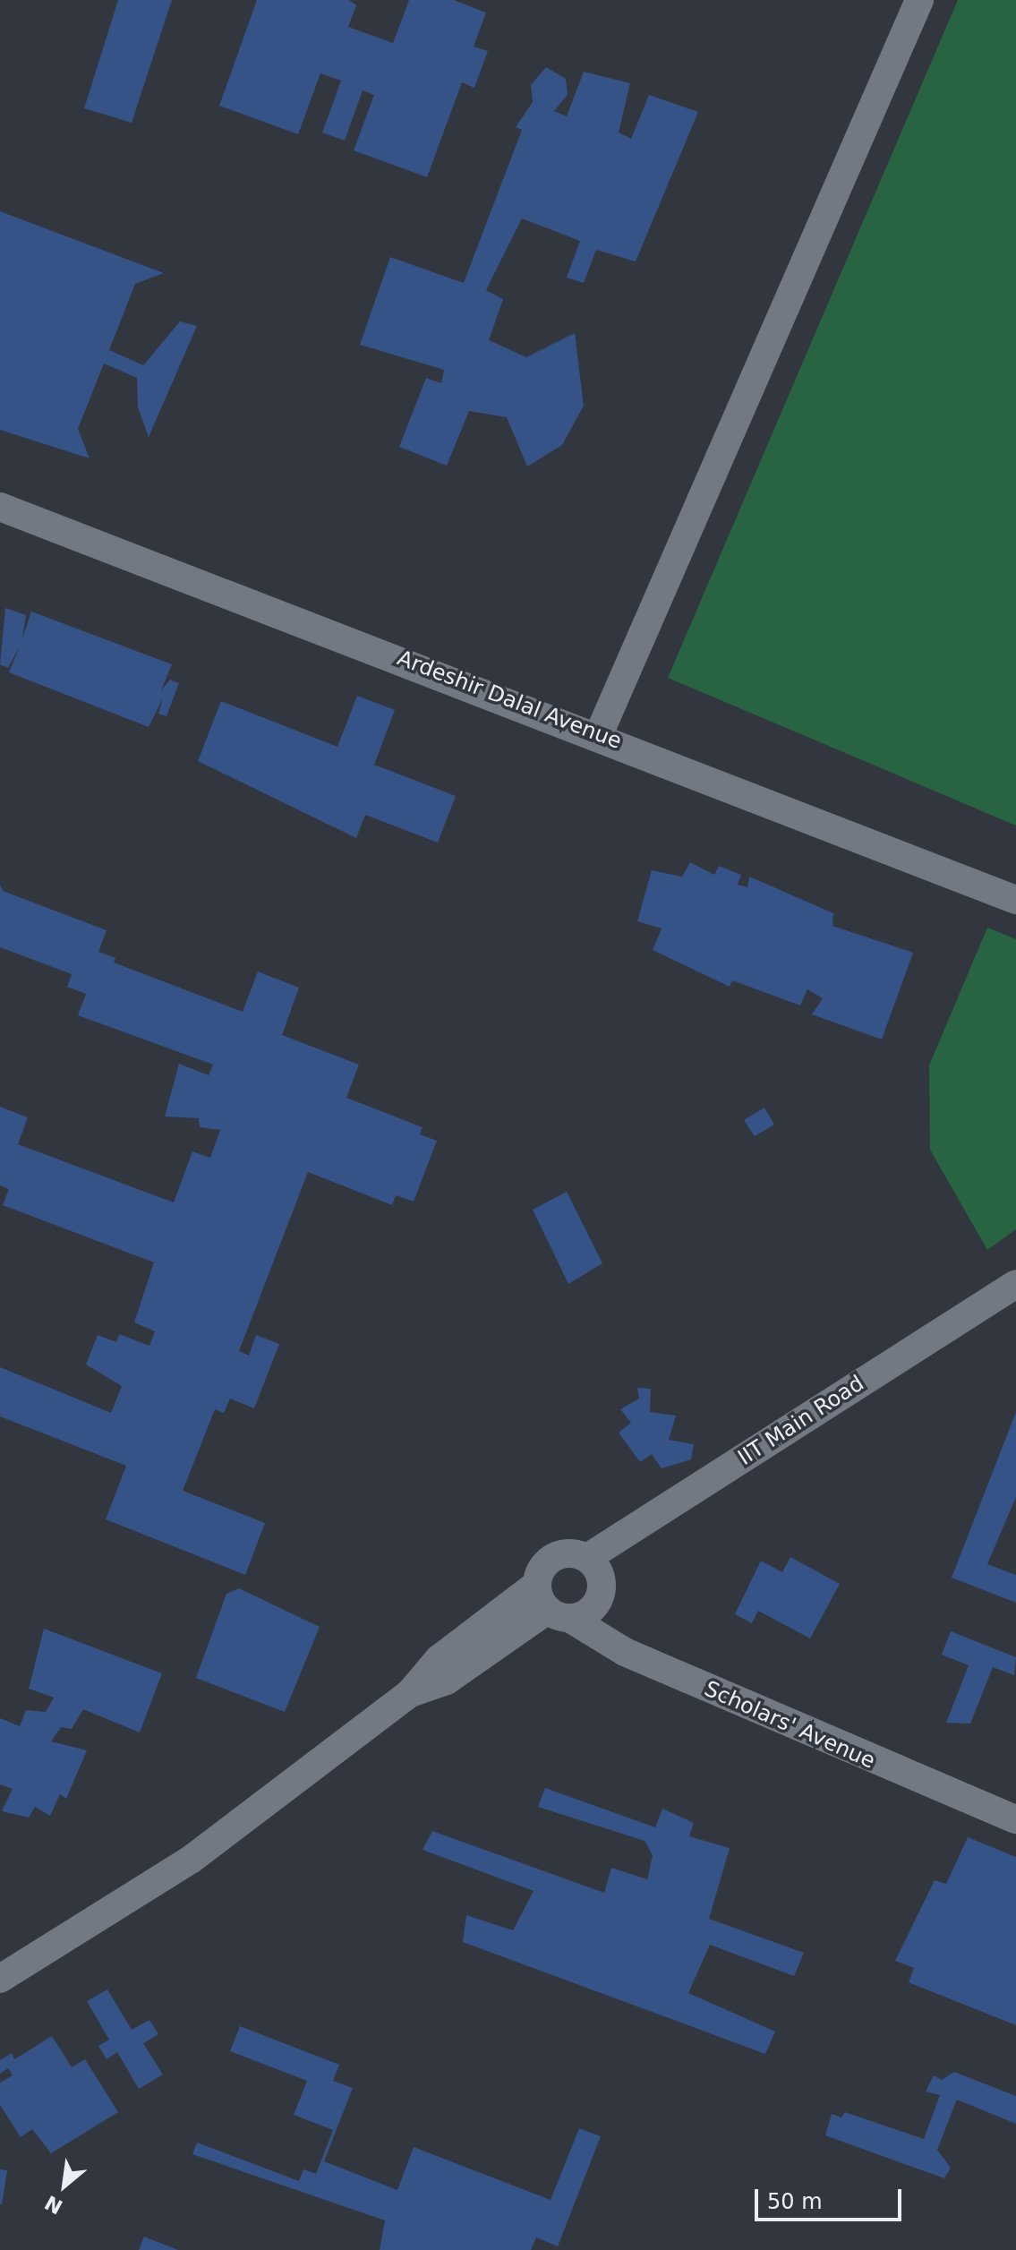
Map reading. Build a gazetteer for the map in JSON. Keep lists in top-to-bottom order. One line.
{"streets":{"street":["Ardeshir Dalal Avenue","IIT Main Road","Scholars' Avenue"]},"crossings":[["IIT Main Road","Scholars' Avenue"]],"scale_bar":"50 m","north":"bottom left"}
